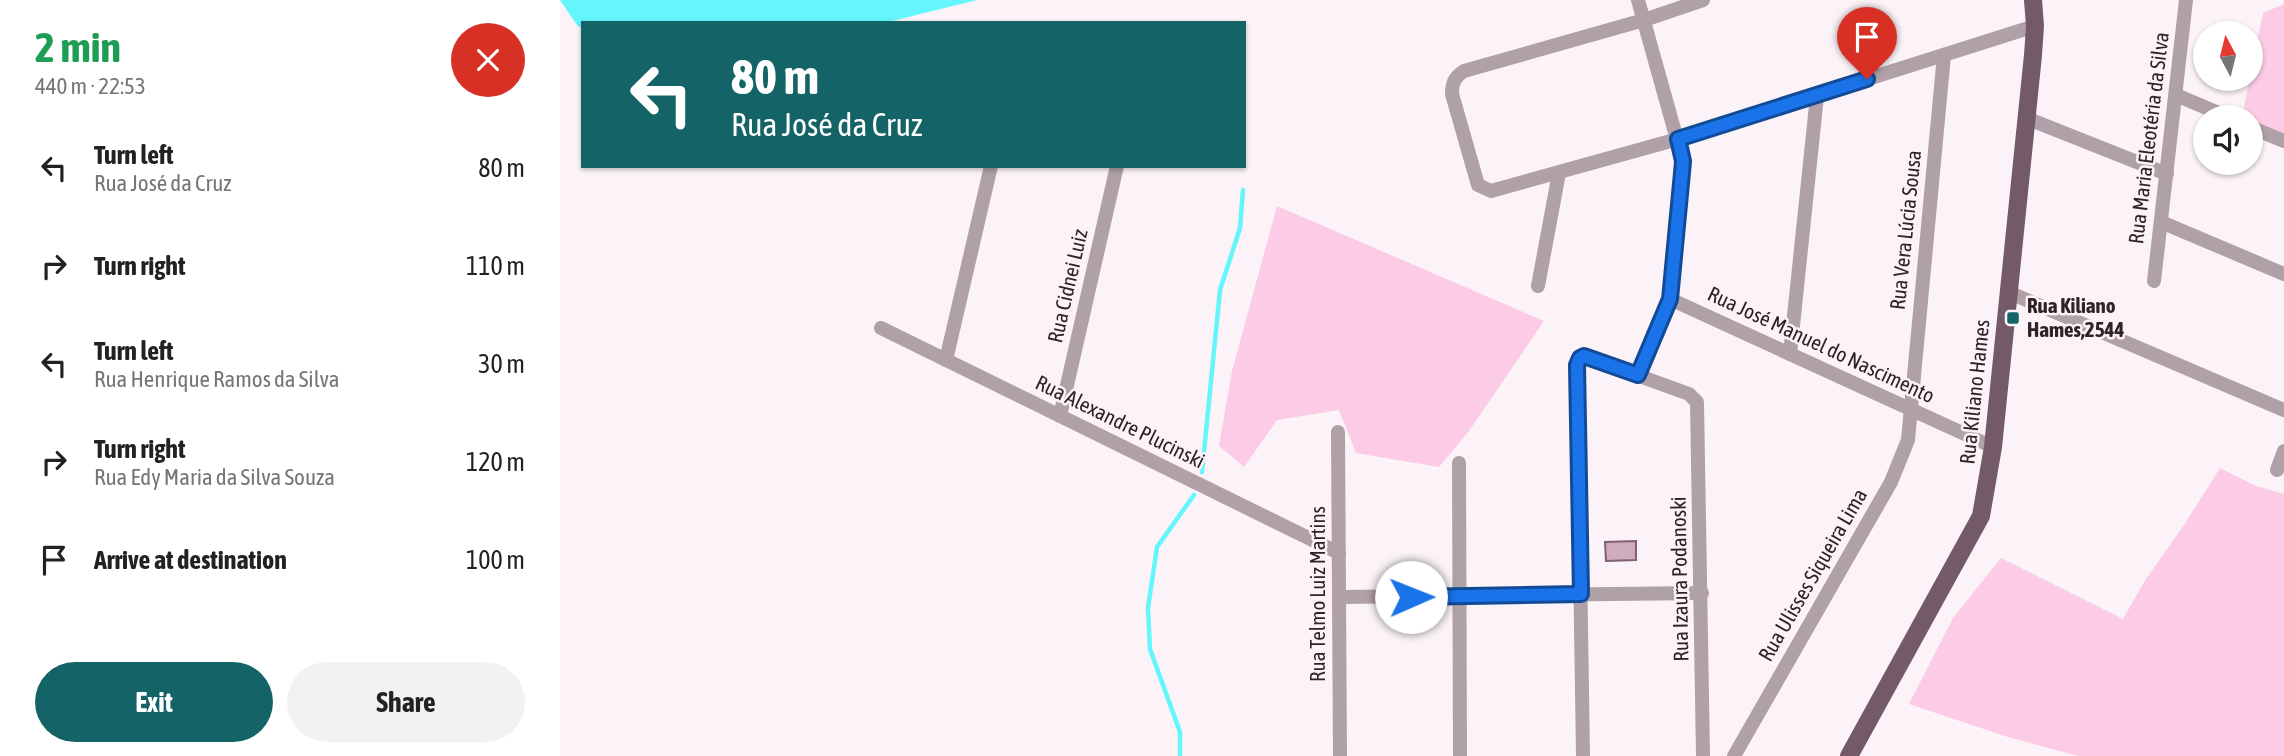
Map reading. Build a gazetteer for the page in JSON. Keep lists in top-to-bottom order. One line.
{"streets":{"main road":["Rua Kiliano Hames"],"street":["Rua Maria Eleotéria da Silva","Rua Vera Lúcia Sousa","Rua Cidnei Luiz","Rua José Manuel do Nascimento","Rua Alexandre Plucinski","Rua Ulisses Siqueira Lima","Rua Izaura Podanoski","Rua Telmo Luiz Martins"]},"crossings":[["Rua Vera Lúcia Sousa","Rua José Manuel do Nascimento"],["Rua Vera Lúcia Sousa","Rua Ulisses Siqueira Lima"],["Rua Cidnei Luiz","Rua Alexandre Plucinski"],["Rua José Manuel do Nascimento","Rua Kiliano Hames"],["Rua José Manuel do Nascimento","Rua Ulisses Siqueira Lima"],["Rua Alexandre Plucinski","Rua Telmo Luiz Martins"]],"places":{"transit":["Rua Kiliano Hames,2544"]},"north":"top","page":{"heading":["2 min","440 m · 22:53"],"turn":["80 m","Rua José da Cruz"],"list":[{"name":"Turn left","note":"Rua José da Cruz","value":"80 m"},{"name":"Turn right","value":"110 m"},{"name":"Turn left","note":"Rua Henrique Ramos da Silva","value":"30 m"},{"name":"Turn right","note":"Rua Edy Maria da Silva Souza","value":"120 m"},{"name":"Arrive at destination","value":"100 m"}],"buttons":["Exit","Share"]}}
